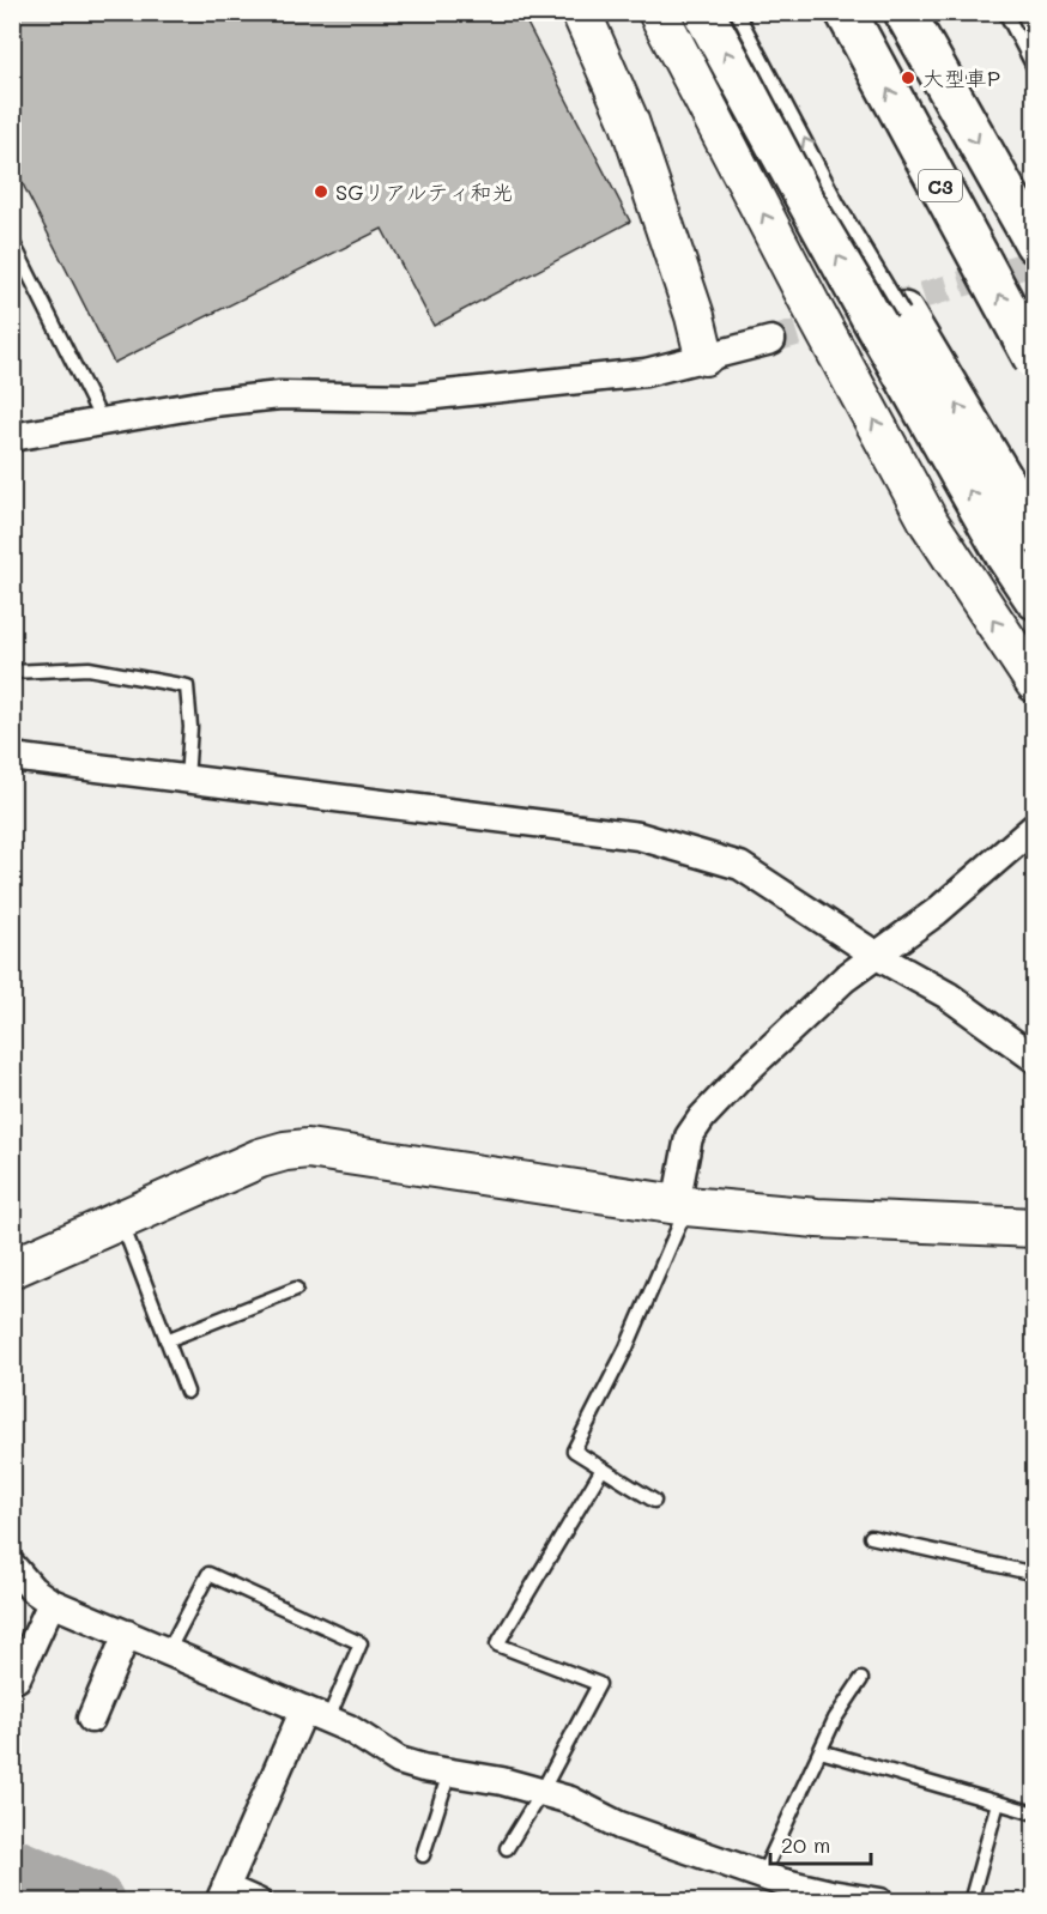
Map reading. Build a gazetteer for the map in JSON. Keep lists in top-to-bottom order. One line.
{"streets":{"highway":["C3"]},"places":["大型車P","SGリアルティ和光"],"scale_bar":"20 m"}
